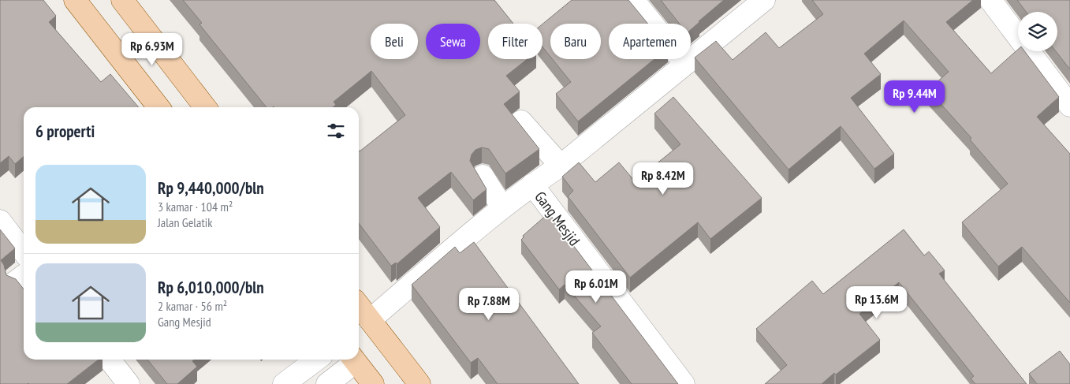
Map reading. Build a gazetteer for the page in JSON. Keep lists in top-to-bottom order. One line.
{"streets":{"street":["Gang Mesjid"]},"page":{"chip":["Beli","Sewa","Filter","Baru","Apartemen"],"price":["Rp 6.93M","Rp 9.44M","Rp 8.42M","Rp 6.01M","Rp 13.6M","Rp 7.88M"],"heading":"6 properti","list":[{"name":"Rp 9,440,000/bln","note":"3 kamar · 104 m² · Jalan Gelatik"},{"name":"Rp 6,010,000/bln","note":"2 kamar · 56 m² · Gang Mesjid"}]}}
